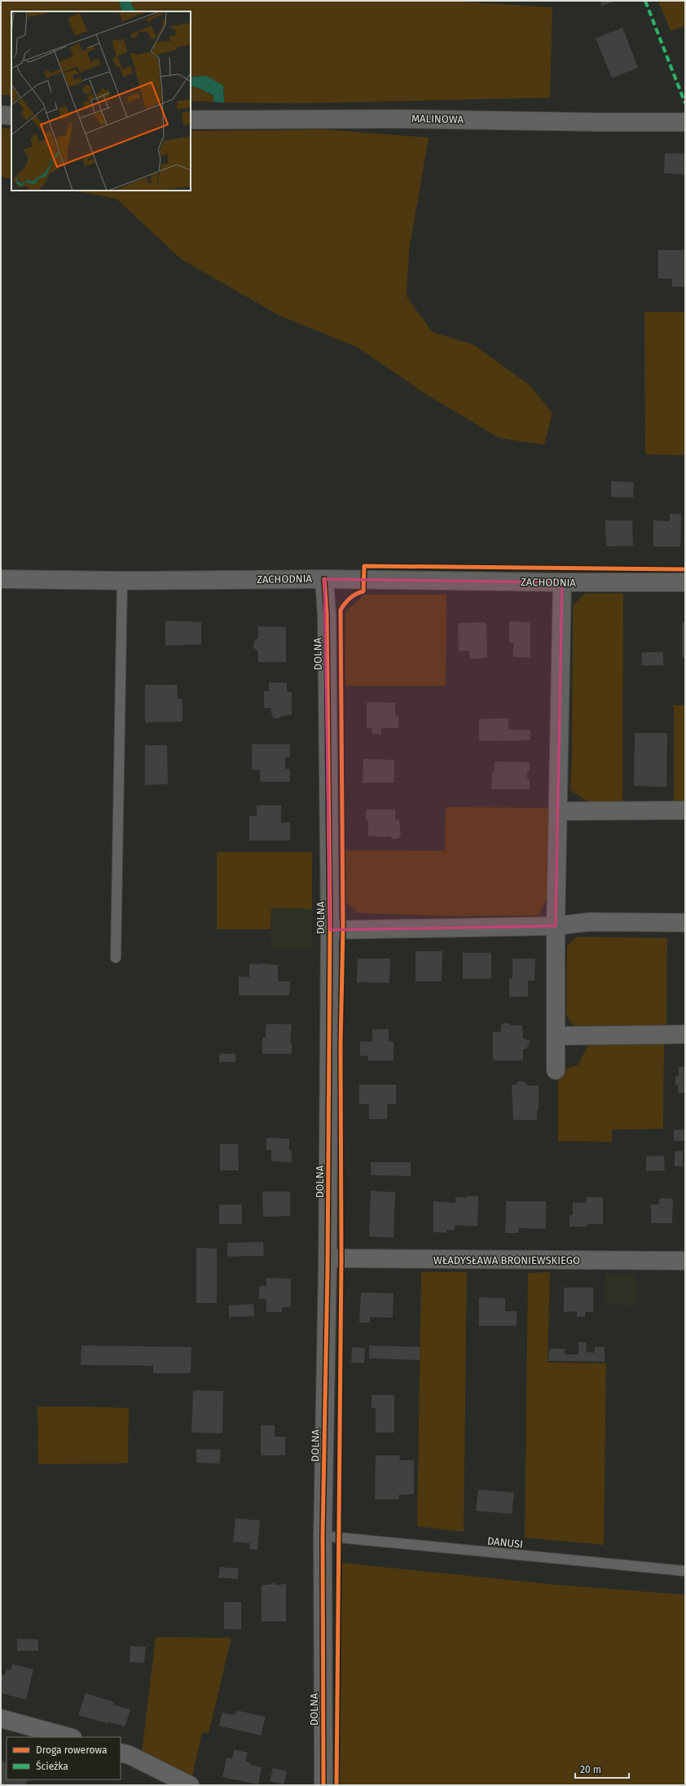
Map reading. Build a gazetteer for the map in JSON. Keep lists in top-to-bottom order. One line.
{"streets":{"street":["MALINOWA","ZACHODNIA","DOLNA","WŁADYSŁAWA BRONIEWSKIEGO"],"lane":["DANUSI"]},"crossings":[["ZACHODNIA","DOLNA"],["DOLNA","WŁADYSŁAWA BRONIEWSKIEGO"],["DOLNA","DANUSI"]],"legend":["Droga rowerowa","Ścieżka"],"scale_bar":"20 m"}
